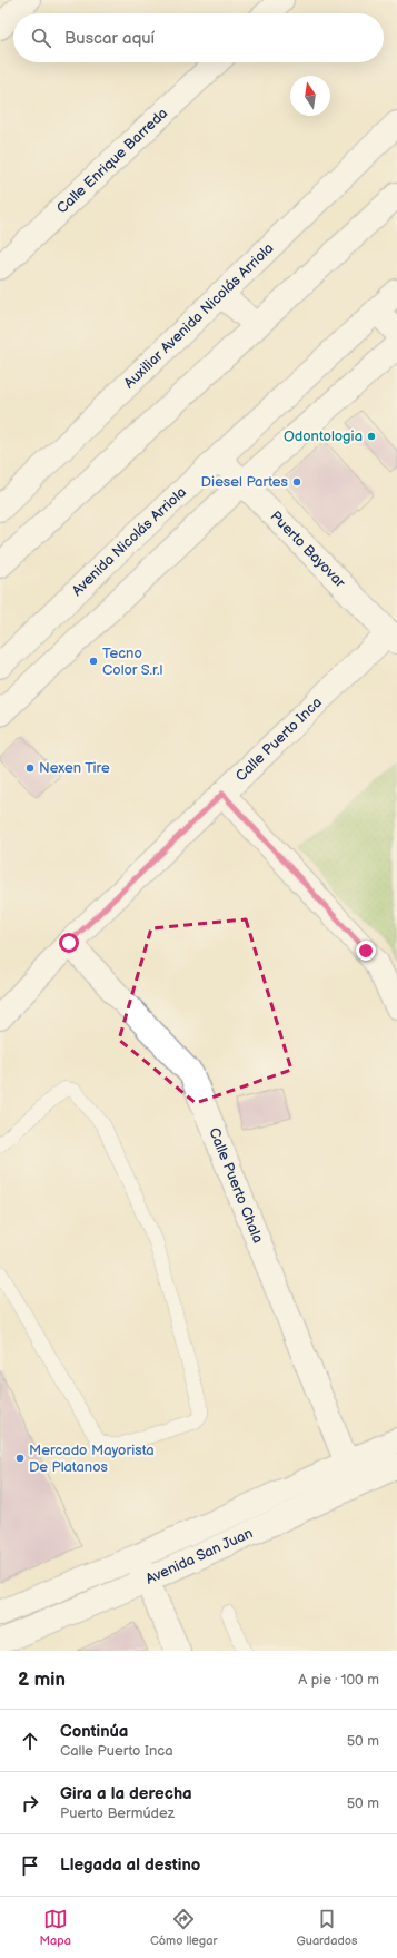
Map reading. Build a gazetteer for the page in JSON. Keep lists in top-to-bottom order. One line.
{"streets":{"street":["Calle Enrique Barreda","Auxiliar Avenida Nicolás Arriola","Avenida Nicolás Arriola","Puerto Bayovar","Calle Puerto Inca","Calle Puerto Chala","Avenida San Juan"]},"crossings":[["Avenida Nicolás Arriola","Puerto Bayovar"],["Puerto Bayovar","Calle Puerto Inca"],["Calle Puerto Inca","Calle Puerto Chala"],["Calle Puerto Chala","Avenida San Juan"]],"places":["Odontologia","Diesel Partes","Tecno Color S.r.l","Nexen Tire","Mercado Mayorista De Platanos"],"north":"top","page":{"search":"Buscar aquí","heading":["2 min","A pie · 100 m"],"list":[["Continúa","Calle Puerto Inca","50 m"],["Gira a la derecha","Puerto Bermúdez","50 m"],"Llegada al destino"],"nav":["Mapa","Cómo llegar","Guardados"]}}
